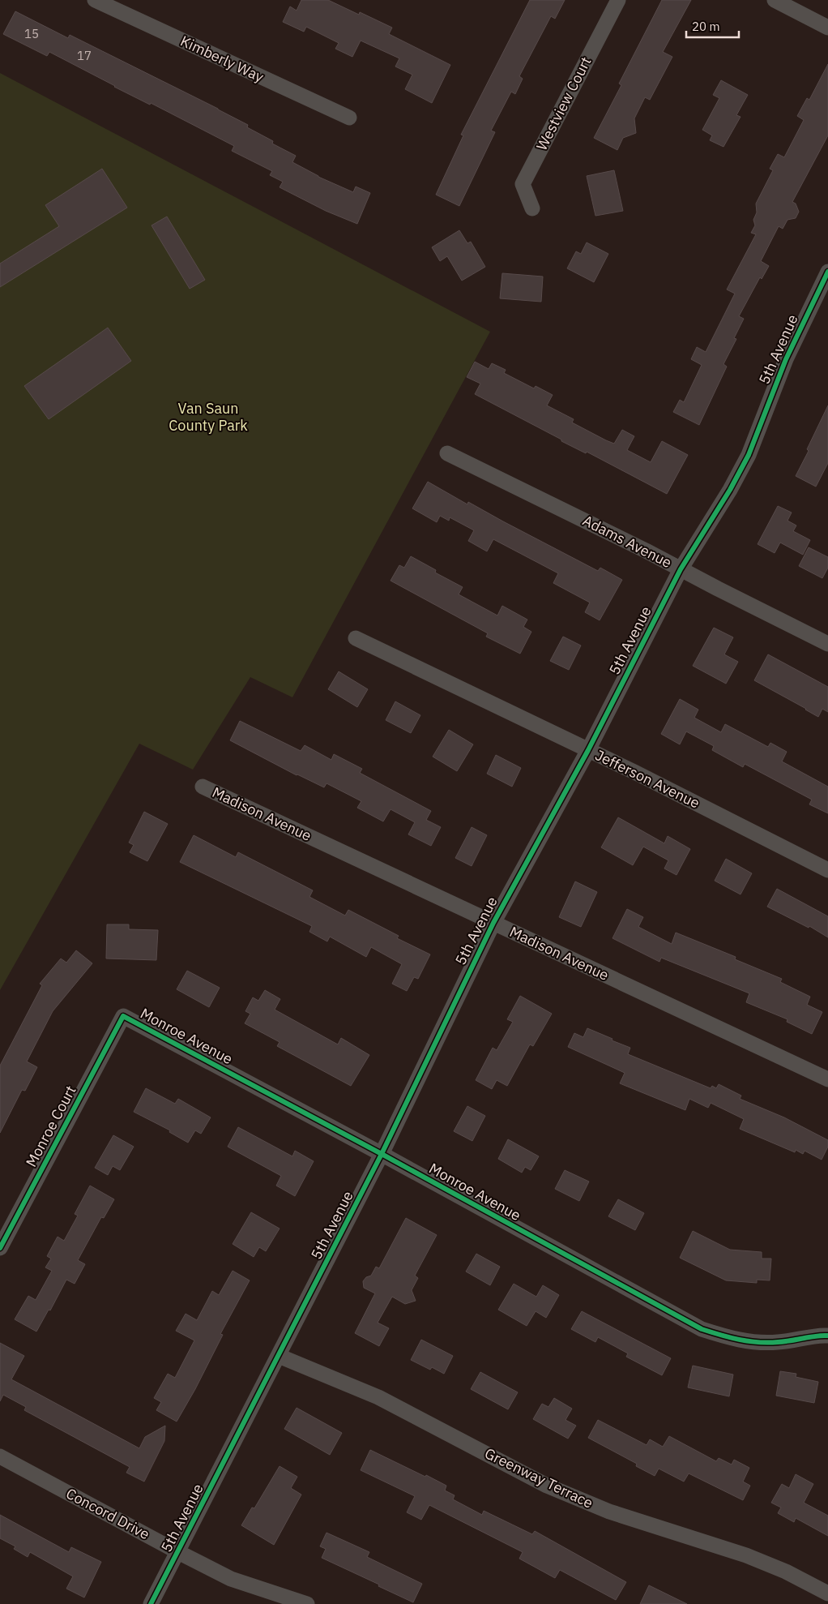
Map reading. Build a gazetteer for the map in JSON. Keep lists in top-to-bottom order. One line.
{"streets":{"street":["Kimberly Way","Westview Court","5th Avenue","Adams Avenue","Jefferson Avenue","Madison Avenue","Monroe Avenue","Monroe Court","Greenway Terrace","Concord Drive"]},"crossings":[["5th Avenue","Adams Avenue"],["5th Avenue","Jefferson Avenue"],["5th Avenue","Madison Avenue"],["5th Avenue","Monroe Avenue"],["5th Avenue","Greenway Terrace"],["5th Avenue","Concord Drive"],["Monroe Avenue","Monroe Court"]],"parks":["Van Saun County Park"],"house_numbers":["15","17"],"scale_bar":"20 m"}
